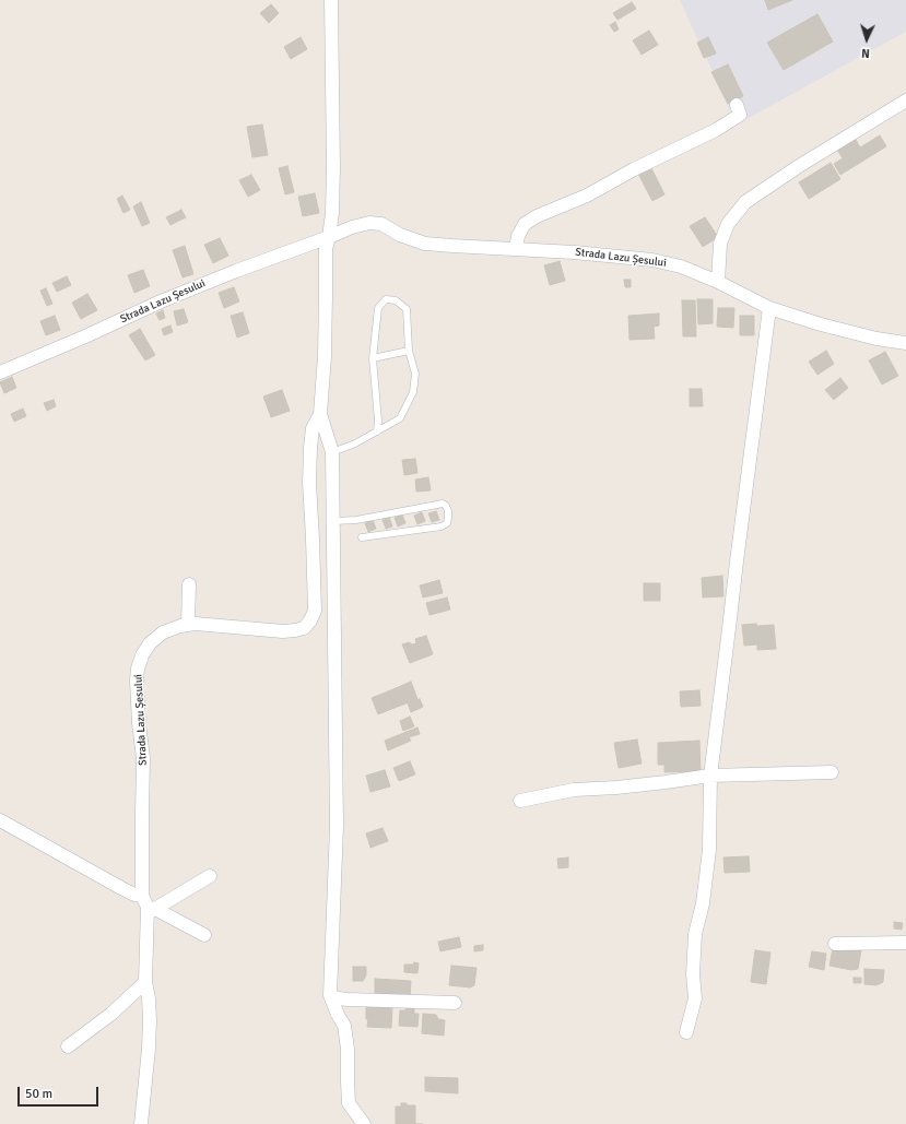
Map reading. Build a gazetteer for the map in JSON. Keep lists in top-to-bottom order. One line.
{"streets":{"street":["Strada Lazu Șesului"]},"scale_bar":"50 m","north":"bottom"}
